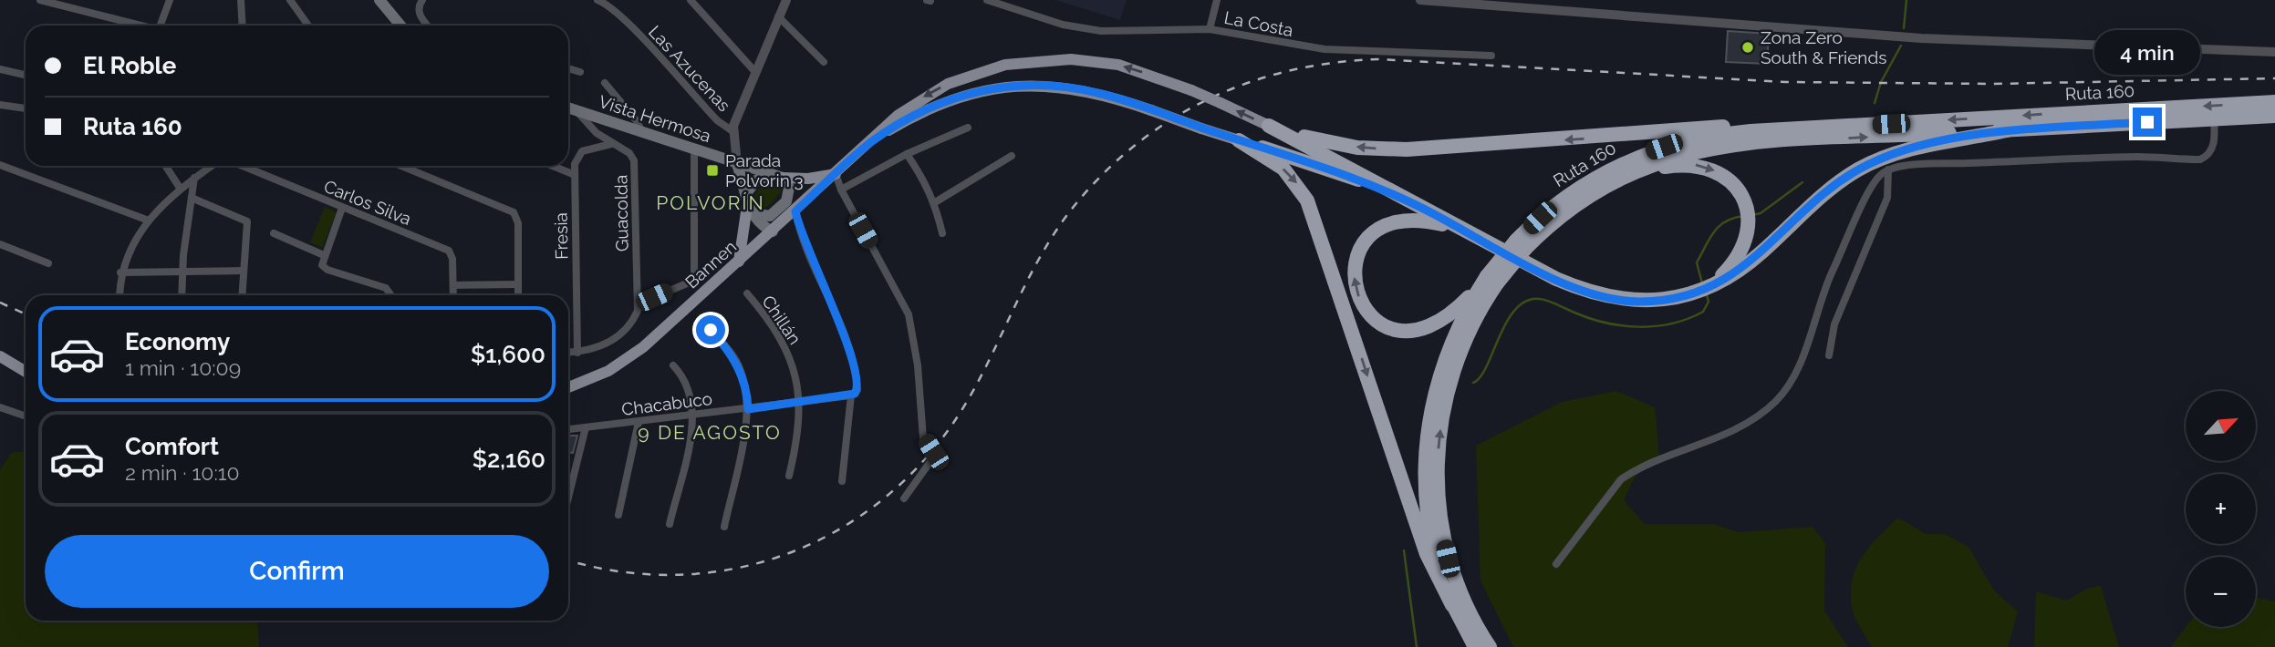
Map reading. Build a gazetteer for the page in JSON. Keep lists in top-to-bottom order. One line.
{"streets":{"highway":["Ruta 160"],"main road":["Vista Hermosa","Bannen"],"street":["La Costa","Las Azucenas","Carlos Silva","Guacolda","Fresia","Chillán","Chacabuco"]},"crossings":[["Vista Hermosa","Guacolda"],["Chillán","Chacabuco"]],"districts":["POLVORÍN","9 DE AGOSTO"],"places":{"other":["Zona Zero South & Friends"],"transit":["Parada Polvorin 3"]},"north":"top right","page":{"banner":["El Roble","Ruta 160"],"bubble":"4 min","list":[{"name":"Economy","note":"1 min · 10:09","value":"$1,600"},{"name":"Comfort","note":"2 min · 10:10","value":"$2,160"}],"map_buttons":["+","−"],"buttons":"Confirm"}}
